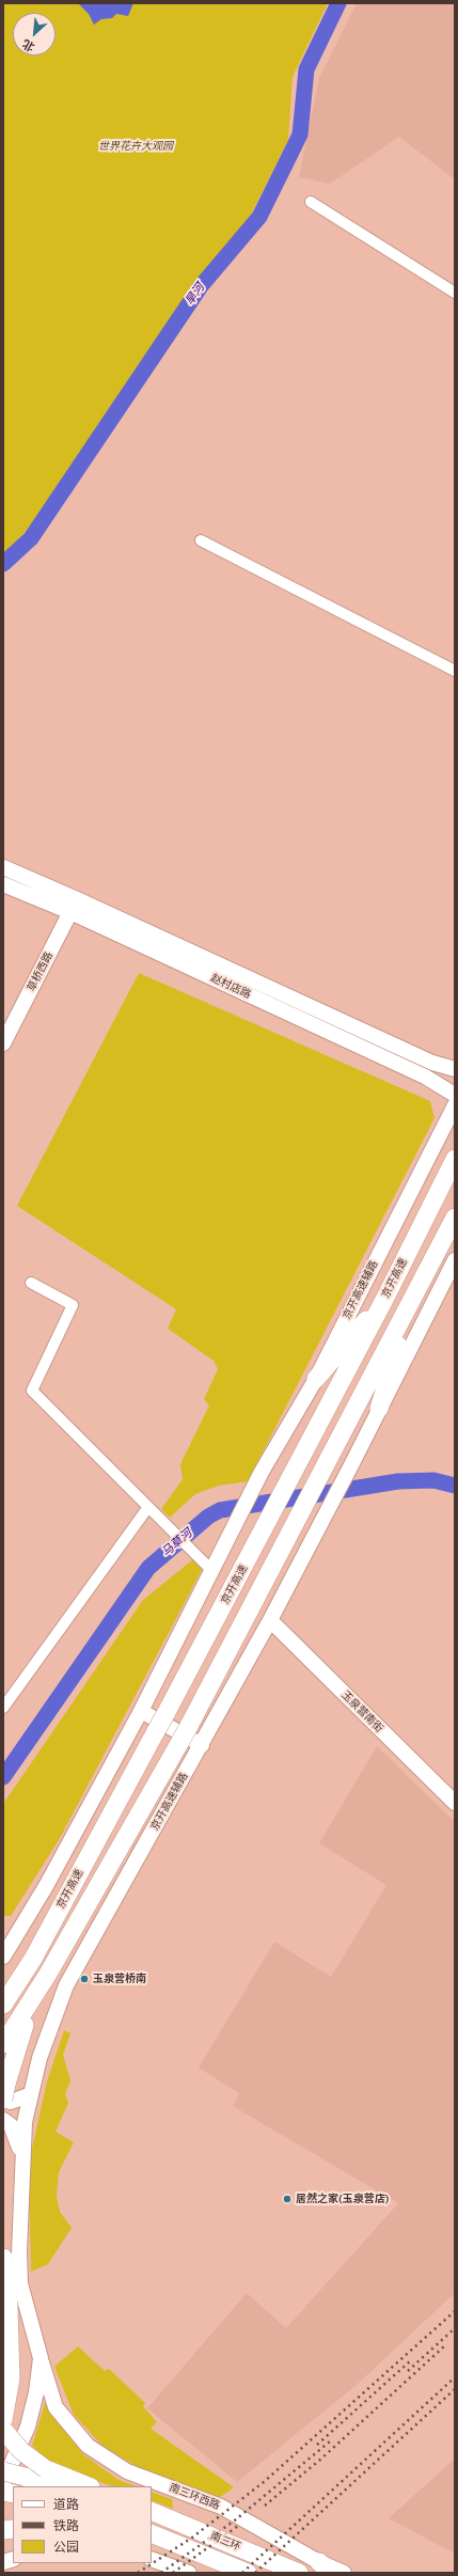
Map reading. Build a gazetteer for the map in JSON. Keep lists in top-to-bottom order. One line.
{"streets":{"highway":["京开高速","南三环"],"street":["草桥西路","赵村店路","京开高速辅路","玉泉营南街","南三环西路"]},"crossings":[["草桥西路","赵村店路"],["京开高速辅路","玉泉营南街"],["京开高速辅路","南三环西路"]],"water":["旱河","马草河"],"parks":["世界花卉大观园"],"places":["玉泉营桥南","居然之家(玉泉营店)"],"legend":["道路","铁路","公园"],"north":"bottom left"}
